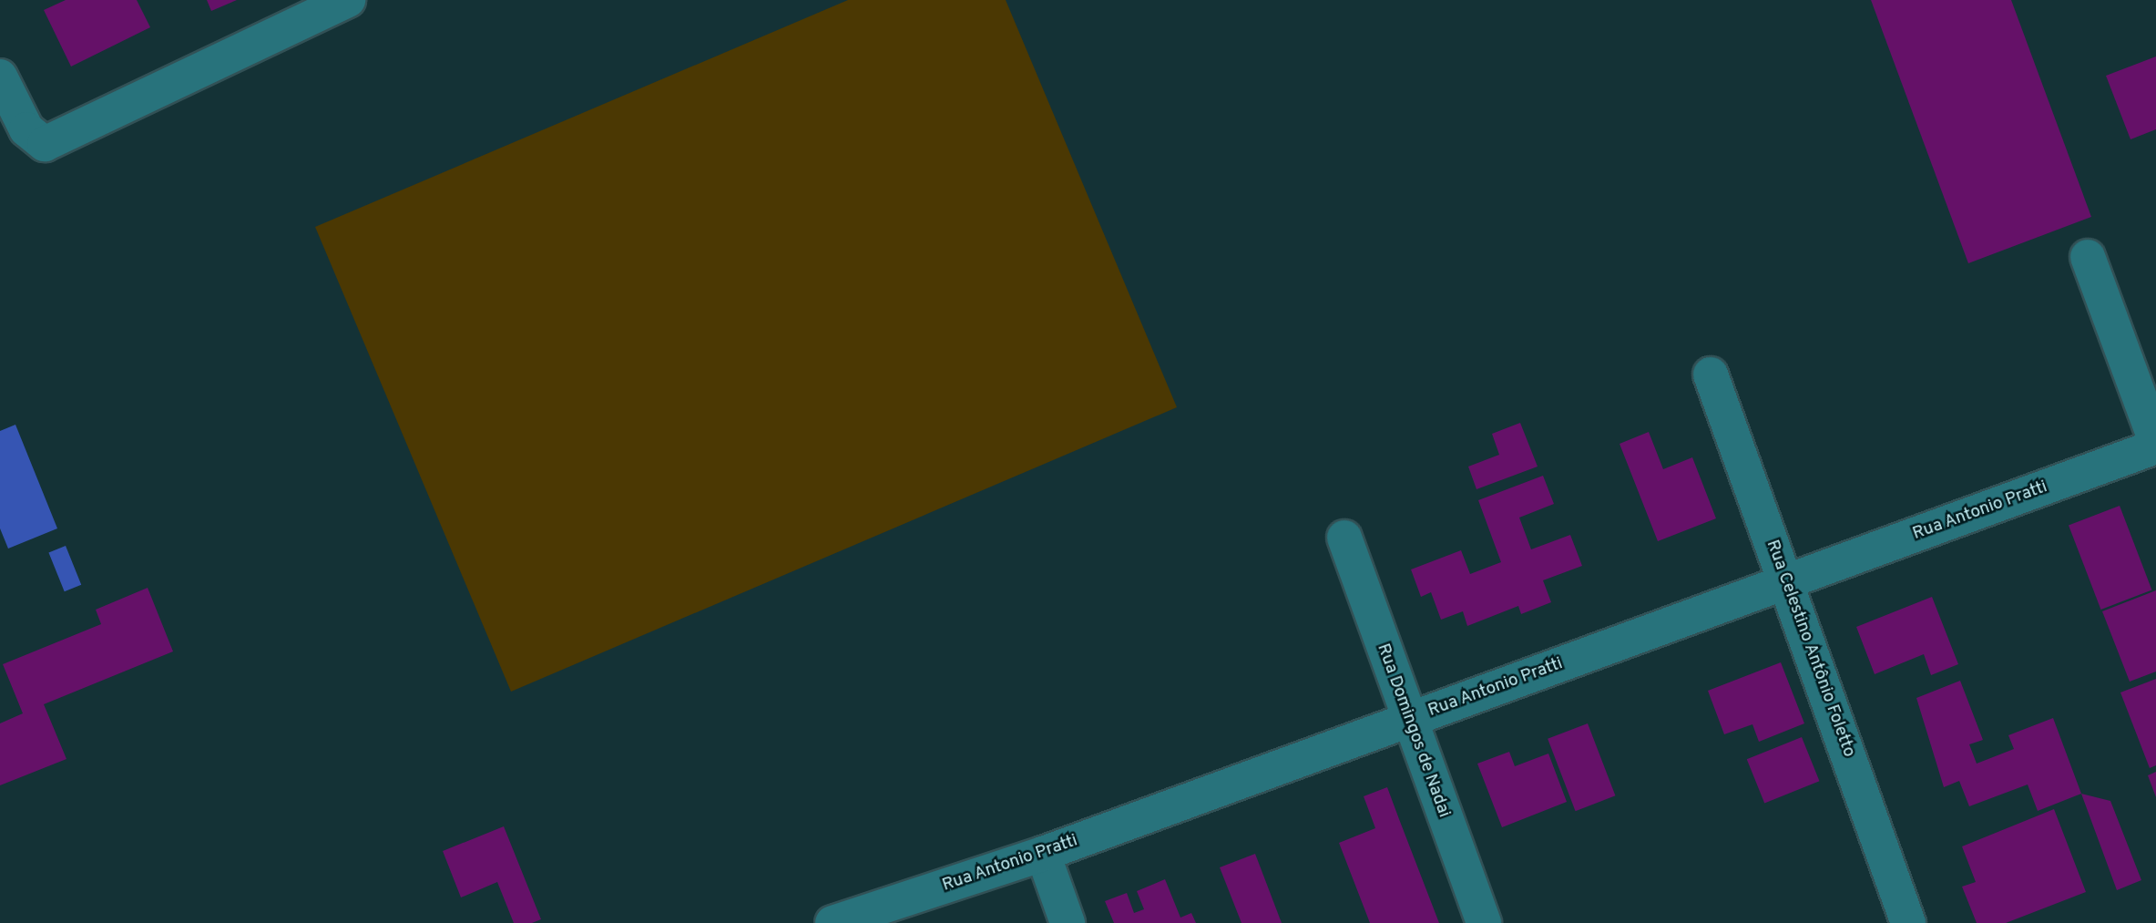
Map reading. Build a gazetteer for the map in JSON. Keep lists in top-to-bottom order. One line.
{"streets":{"street":["Rua Antonio Pratti","Rua Celestino Antônio Foletto","Rua Domingos de Nadai"]},"crossings":[["Rua Antonio Pratti","Rua Celestino Antônio Foletto"],["Rua Antonio Pratti","Rua Domingos de Nadai"]]}
